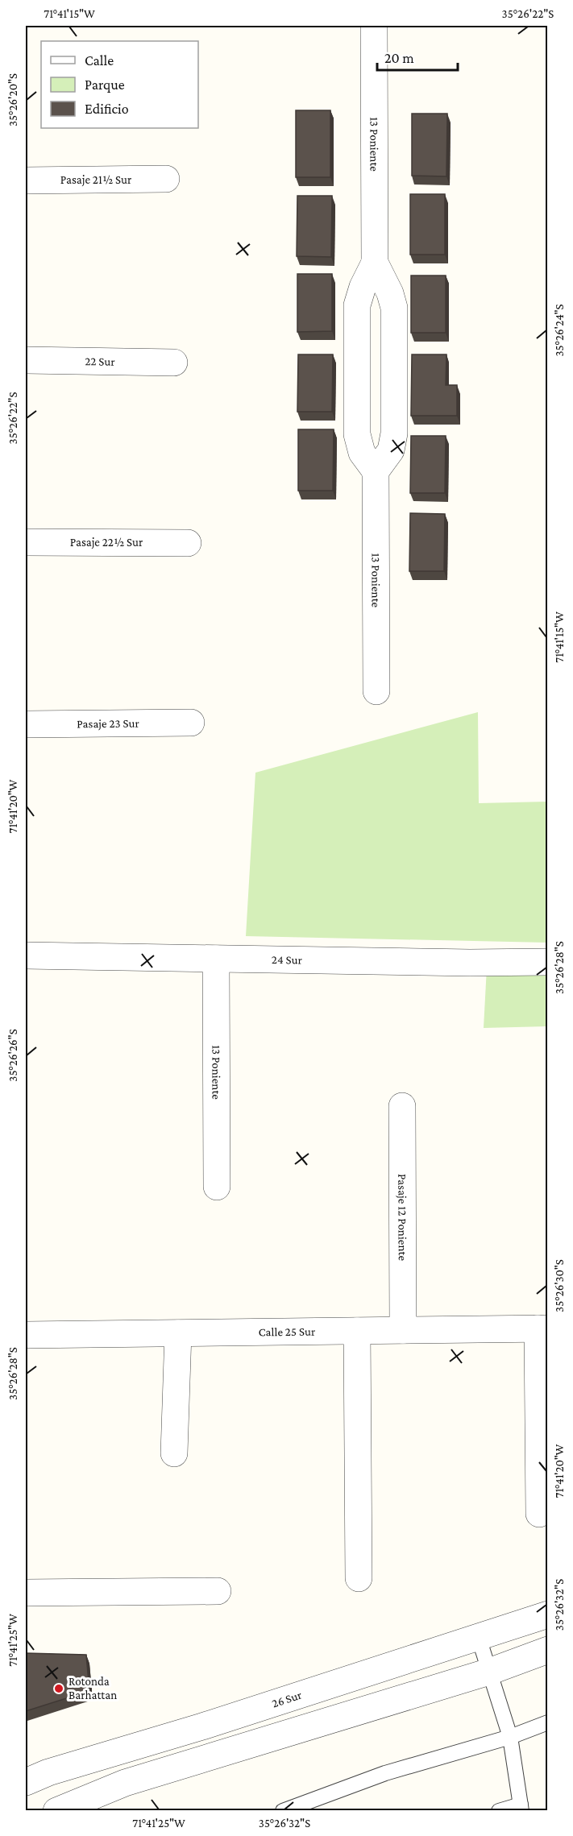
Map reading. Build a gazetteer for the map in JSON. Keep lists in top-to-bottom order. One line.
{"streets":{"street":["13 Poniente","Pasaje 21½ Sur","22 Sur","Pasaje 22½ Sur","Pasaje 23 Sur","24 Sur","Pasaje 12 Poniente","Calle 25 Sur","26 Sur"]},"crossings":[["13 Poniente","24 Sur"],["Pasaje 12 Poniente","Calle 25 Sur"]],"places":["Rotonda Barhattan"],"legend":["Calle","Parque","Edificio"],"scale_bar":"20 m","coordinates":["71°41'15\"W","35°26'22\"S","35°26'20\"S","35°26'24\"S","71°41'20\"W","35°26'28\"S","35°26'26\"S","35°26'30\"S","35°26'32\"S","71°41'25\"W"]}
